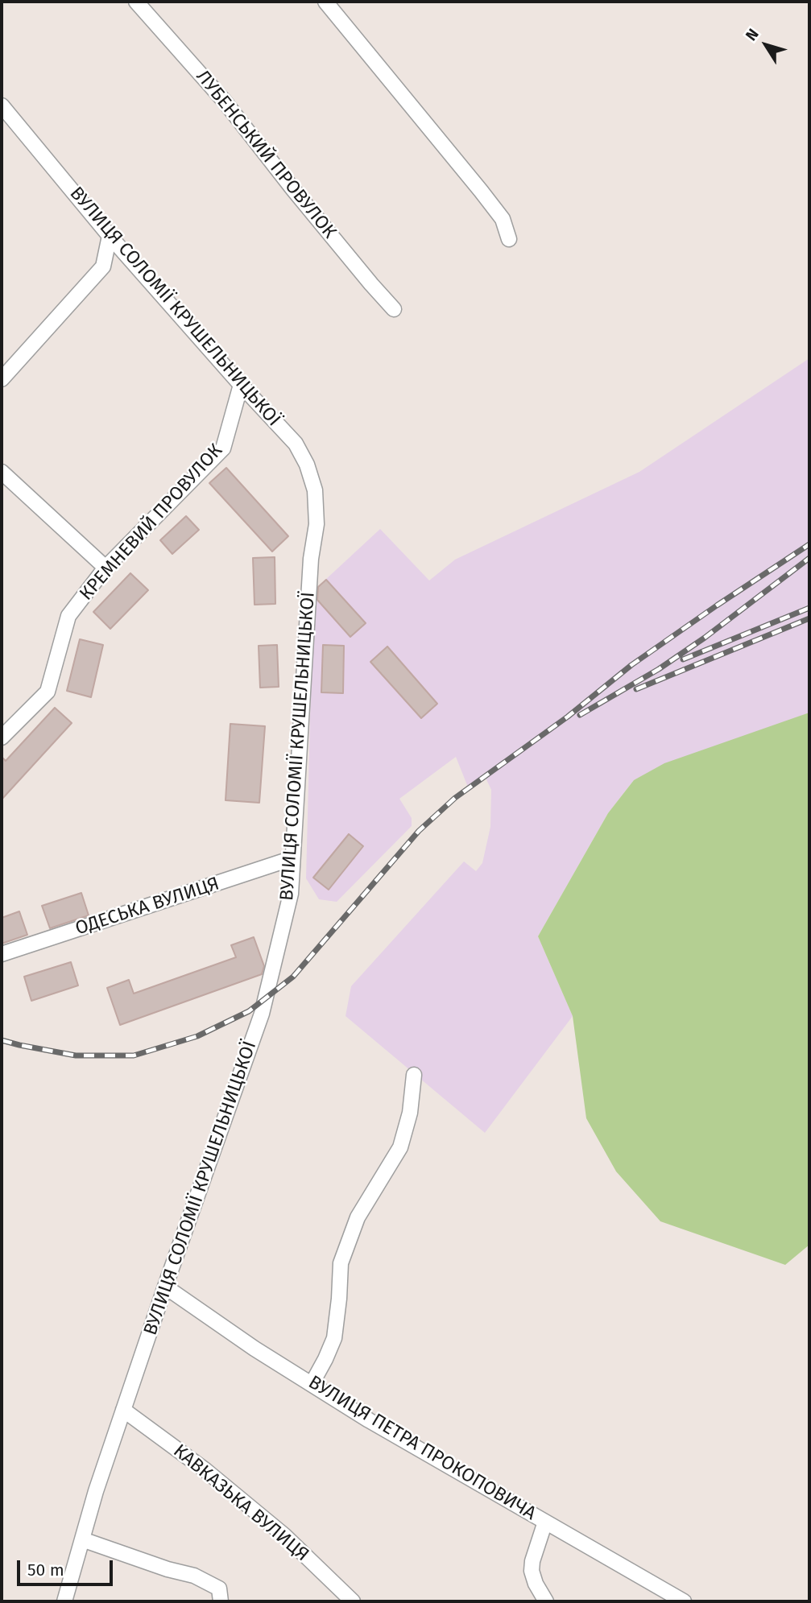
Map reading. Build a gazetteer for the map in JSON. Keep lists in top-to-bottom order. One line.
{"streets":{"street":["ЛУБЕНСЬКИЙ ПРОВУЛОК","ВУЛИЦЯ СОЛОМІЇ КРУШЕЛЬНИЦЬКОЇ","КРЕМНЕВИЙ ПРОВУЛОК","ОДЕСЬКА ВУЛИЦЯ","ВУЛИЦЯ ПЕТРА ПРОКОПОВИЧА","КАВКАЗЬКА ВУЛИЦЯ"]},"crossings":[["ВУЛИЦЯ СОЛОМІЇ КРУШЕЛЬНИЦЬКОЇ","КРЕМНЕВИЙ ПРОВУЛОК"],["ВУЛИЦЯ СОЛОМІЇ КРУШЕЛЬНИЦЬКОЇ","ОДЕСЬКА ВУЛИЦЯ"],["ВУЛИЦЯ СОЛОМІЇ КРУШЕЛЬНИЦЬКОЇ","ВУЛИЦЯ ПЕТРА ПРОКОПОВИЧА"],["ВУЛИЦЯ СОЛОМІЇ КРУШЕЛЬНИЦЬКОЇ","КАВКАЗЬКА ВУЛИЦЯ"]],"scale_bar":"50 m","north":"top left"}
